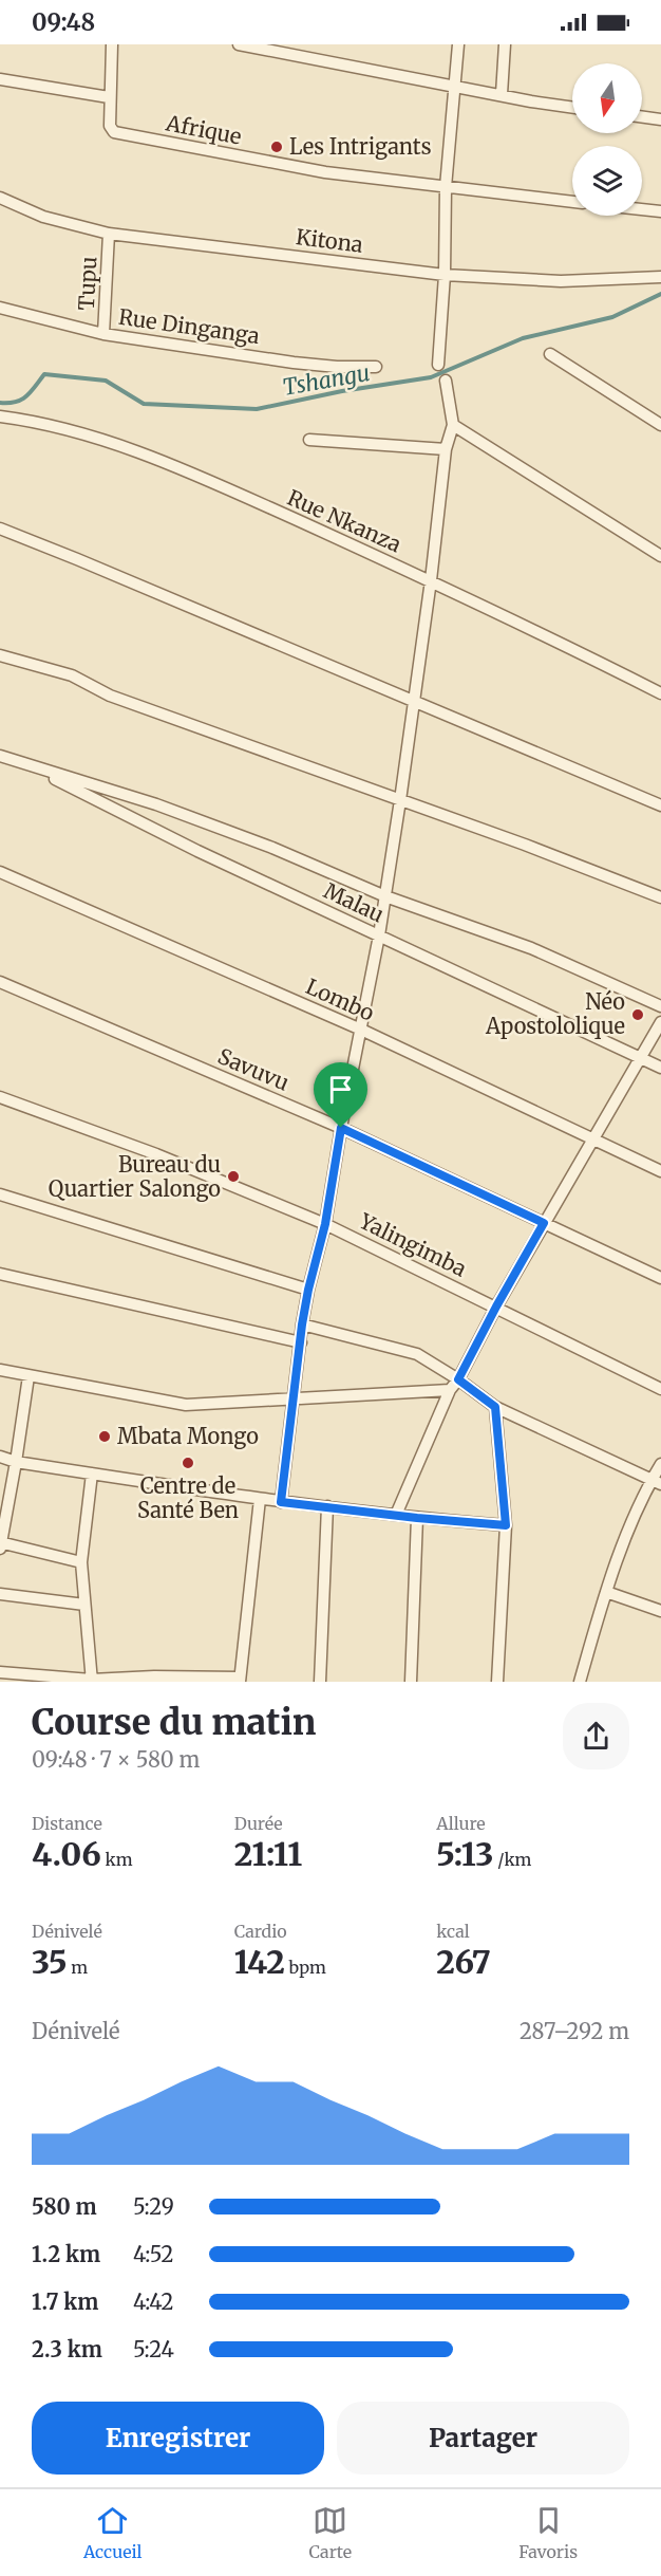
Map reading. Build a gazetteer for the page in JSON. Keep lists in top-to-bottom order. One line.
{"streets":{"street":["Afrique","Kitona","Tupu","Rue Dinganga","Rue Nkanza","Malau","Lombo","Savuvu","Yalingimba"]},"crossings":[["Kitona","Tupu"],["Tupu","Rue Dinganga"]],"water":["Tshangu"],"places":["Les Intrigants","Néo Apostololique","Bureau du Quartier Salongo","Mbata Mongo","Centre de Santé Ben"],"north":"bottom","page":{"status":"09:48","heading":["Course du matin","09:48 · 7 × 580 m"],"stats":[["Distance","4.06 km"],["Durée","21:11"],["Allure","5:13 /km"],["Dénivelé","35 m"],["Cardio","142 bpm"],["kcal","267"]],"chart":["Dénivelé","287–292 m"],"list":[{"name":"580 m","note":"5:29"},{"name":"1.2 km","note":"4:52"},{"name":"1.7 km","note":"4:42"},{"name":"2.3 km","note":"5:24"}],"buttons":["Enregistrer","Partager"],"tabs":["Accueil","Carte","Favoris"]}}
